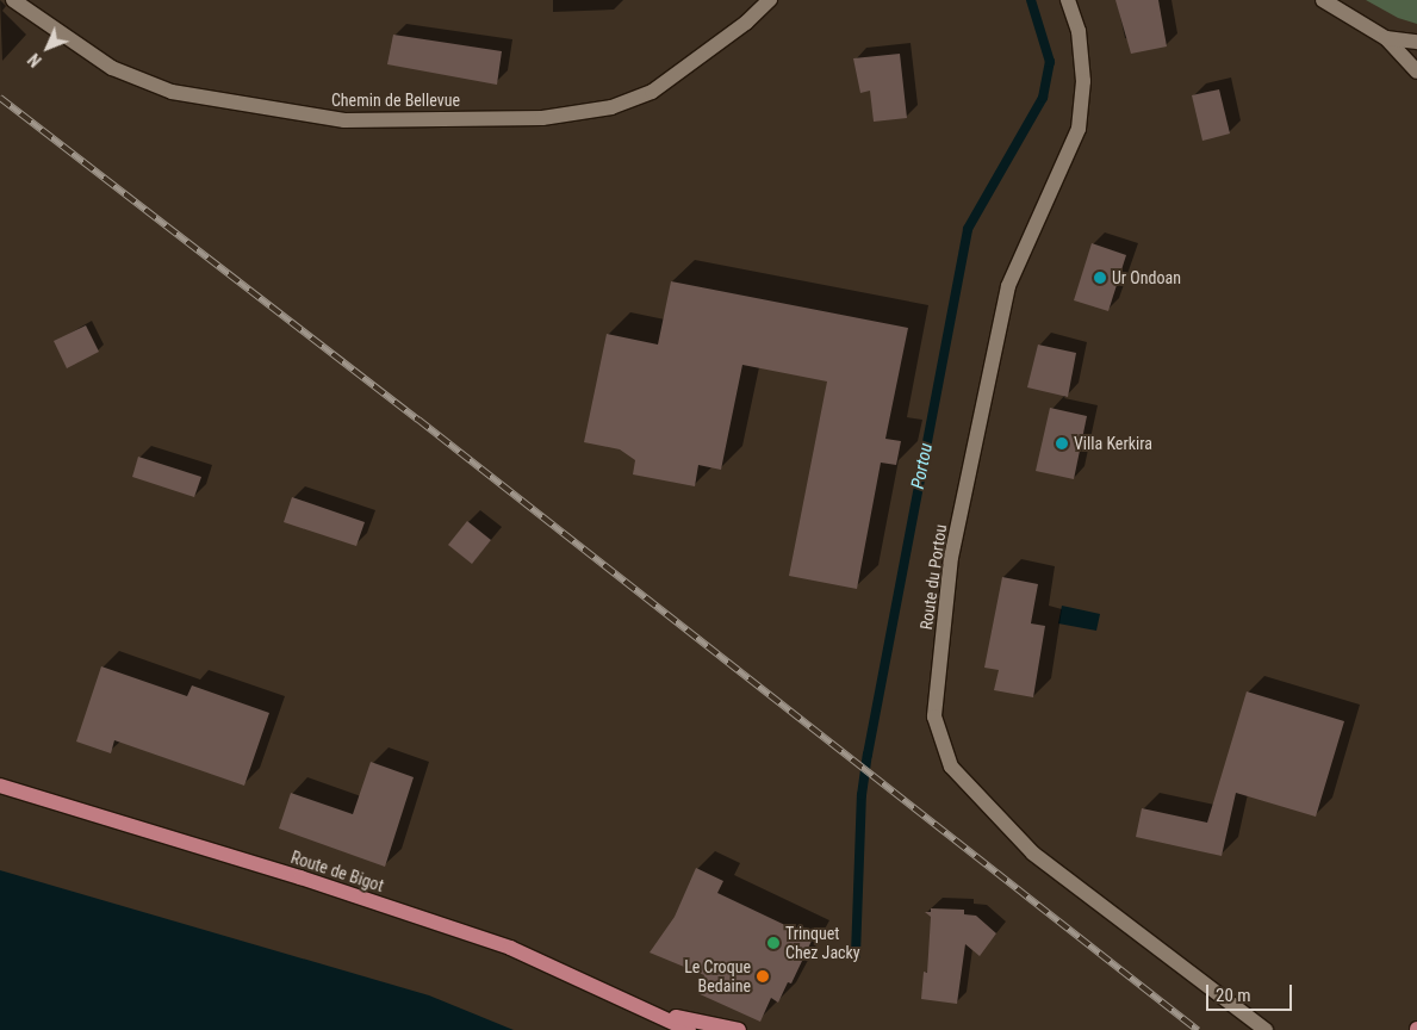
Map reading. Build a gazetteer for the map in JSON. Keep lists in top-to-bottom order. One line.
{"streets":{"main road":["Route de Bigot"],"street":["Chemin de Bellevue","Route du Portou"]},"water":["Portou"],"places":["Ur Ondoan","Villa Kerkira","Trinquet Chez Jacky","Le Croque Bedaine"],"scale_bar":"20 m","north":"bottom left"}
